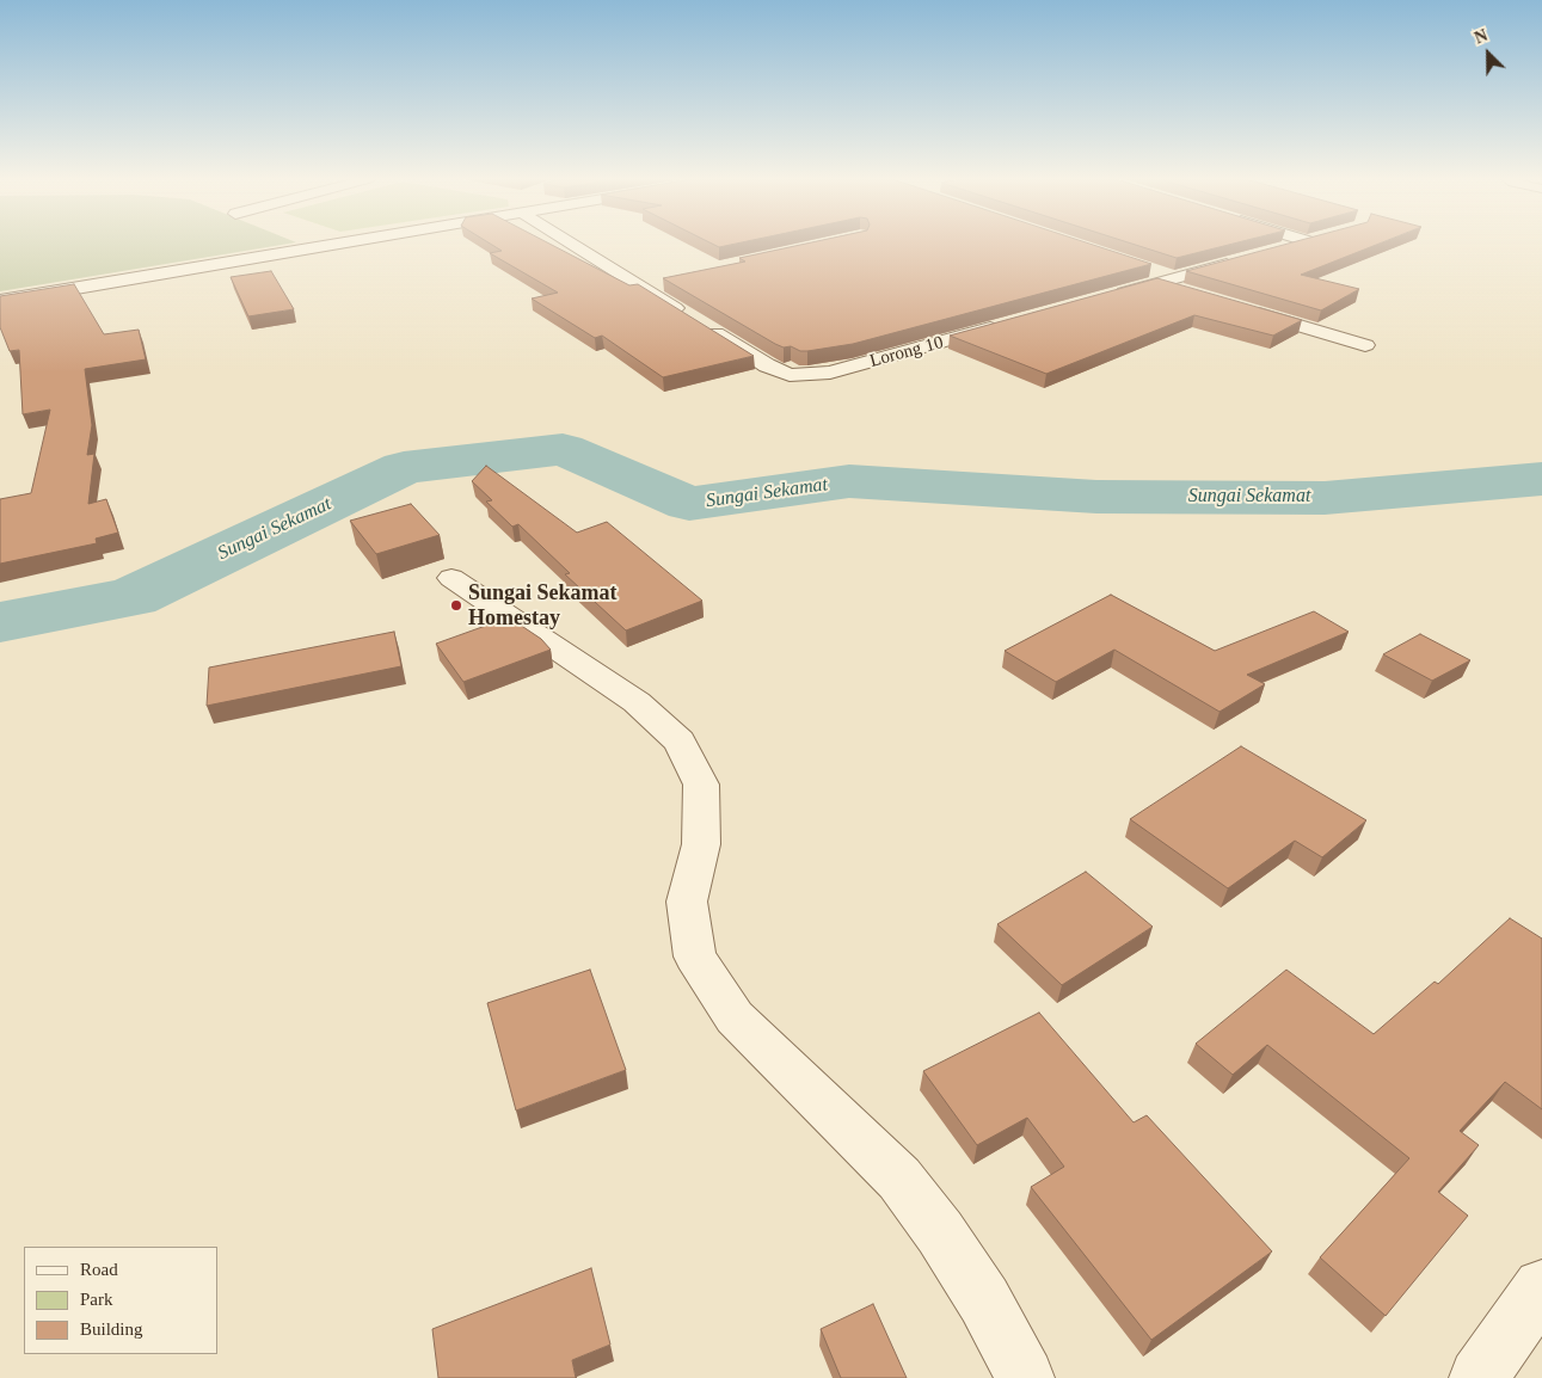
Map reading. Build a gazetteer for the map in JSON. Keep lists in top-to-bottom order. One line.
{"streets":{"street":["Lorong 10"]},"water":["Sungai Sekamat"],"places":["Sungai Sekamat Homestay"],"legend":["Road","Park","Building"],"north":"top left"}
